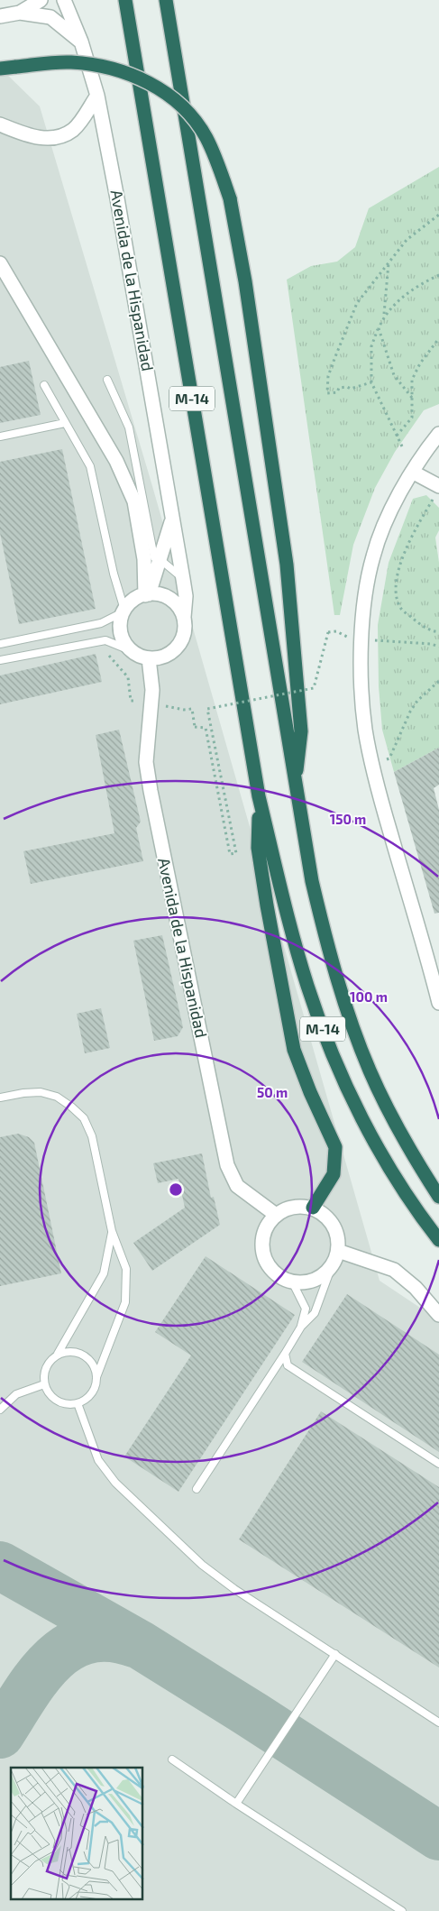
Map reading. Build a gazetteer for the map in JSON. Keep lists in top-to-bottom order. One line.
{"streets":{"highway":["M-14"],"street":["Avenida de la Hispanidad"]},"rings":["150 m","100 m","50 m"]}
